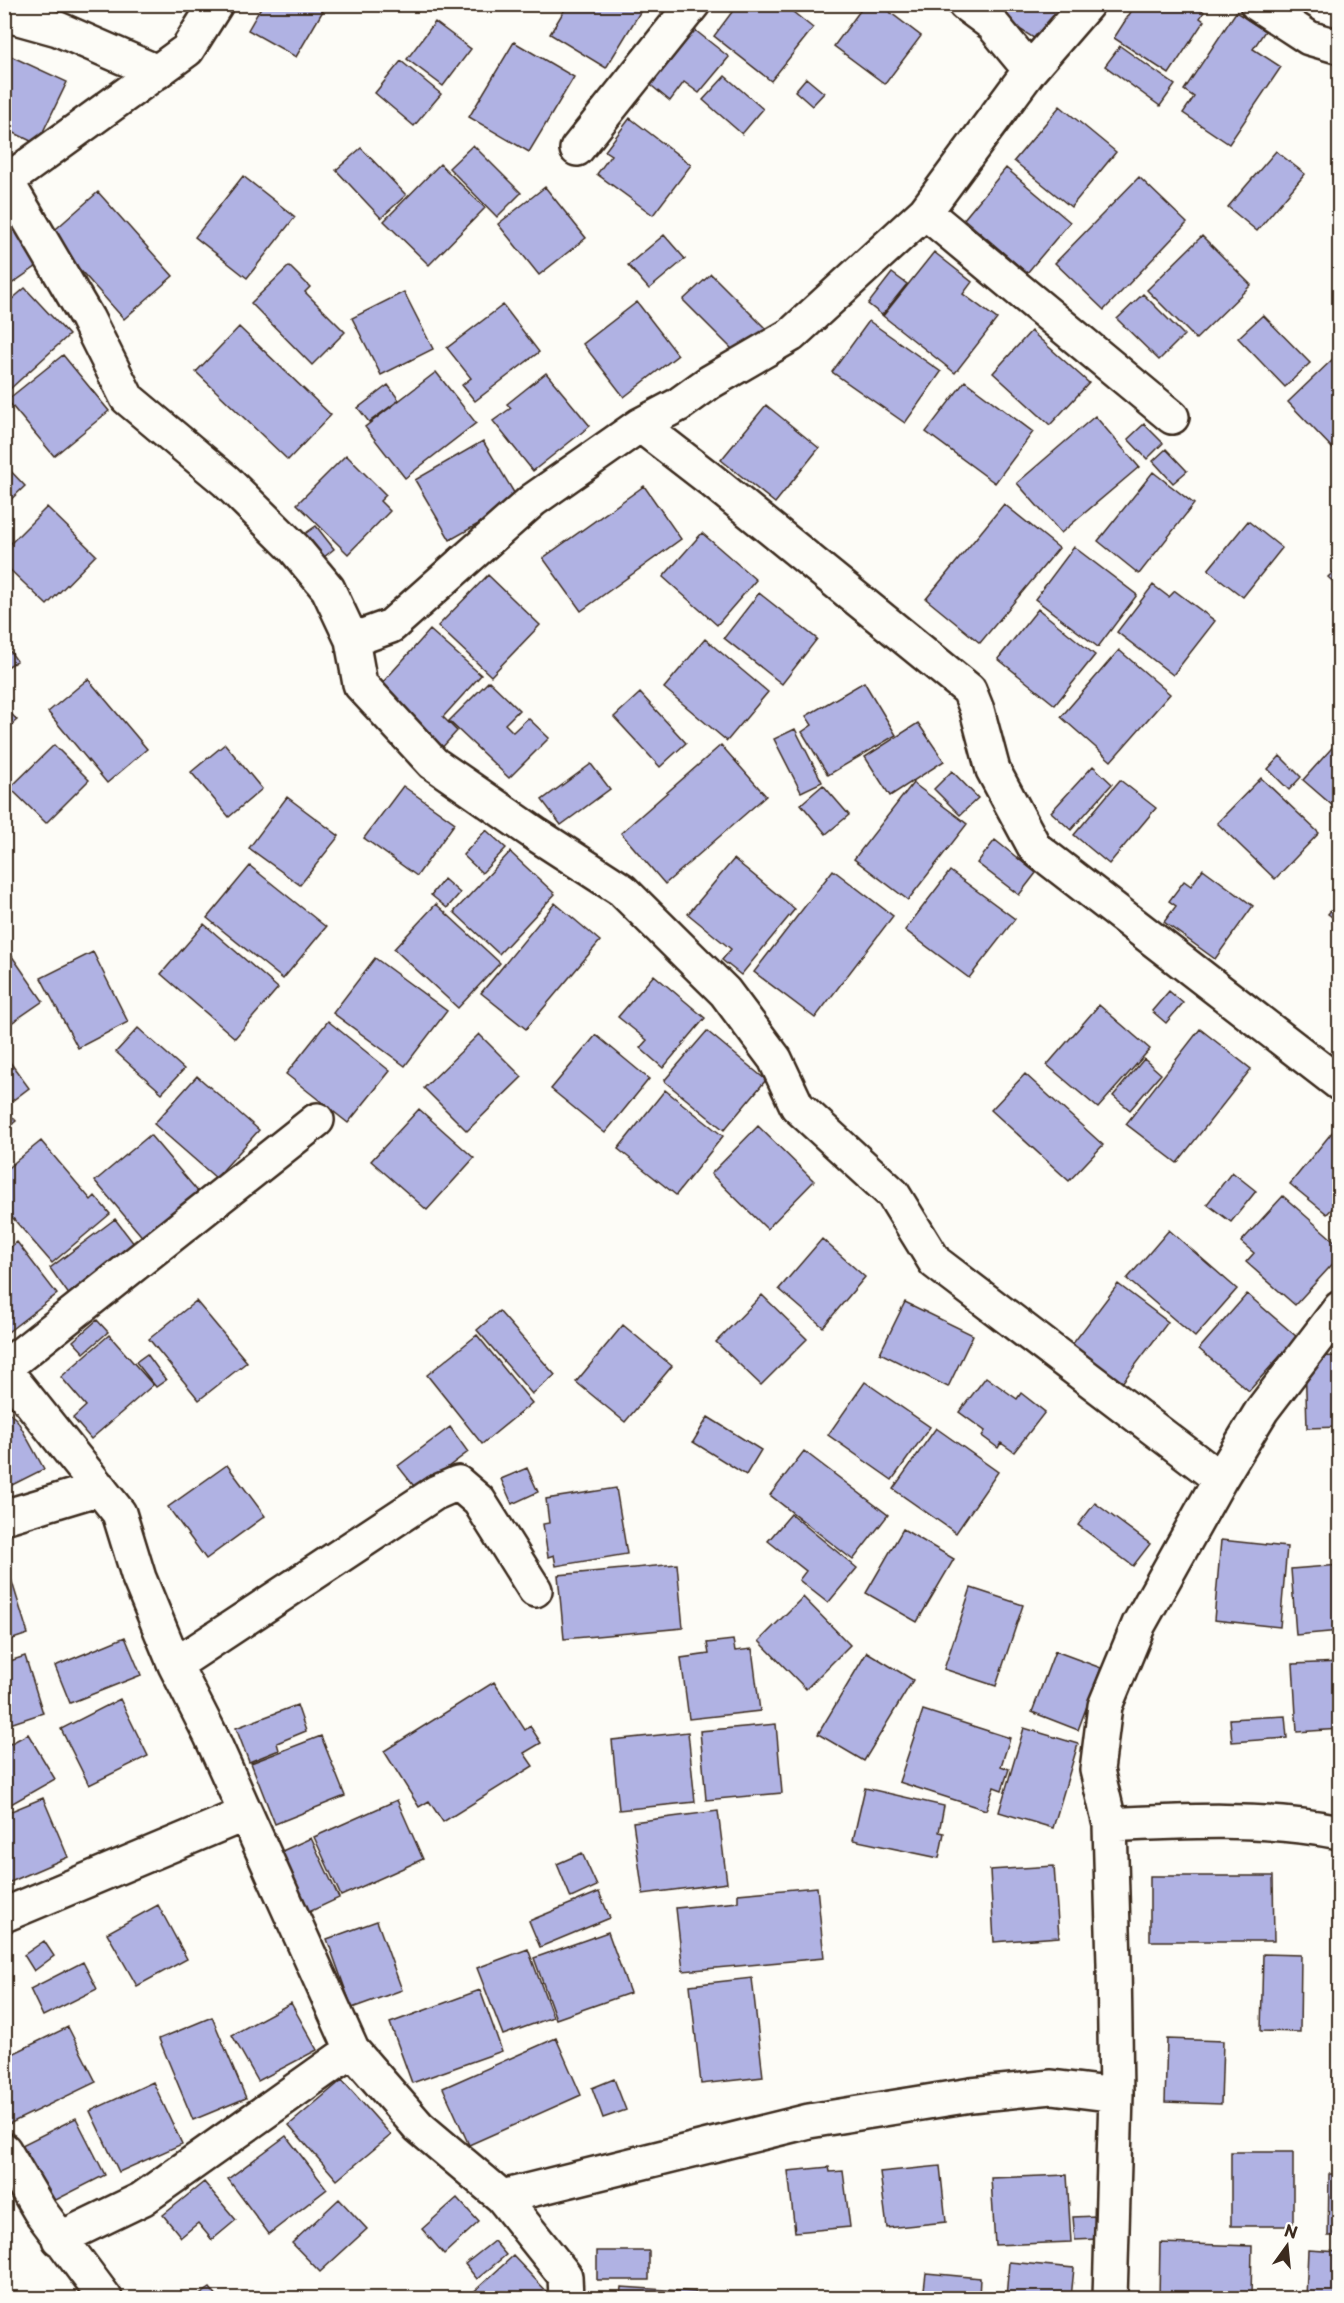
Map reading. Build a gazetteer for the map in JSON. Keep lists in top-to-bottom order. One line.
{"north":"top"}
